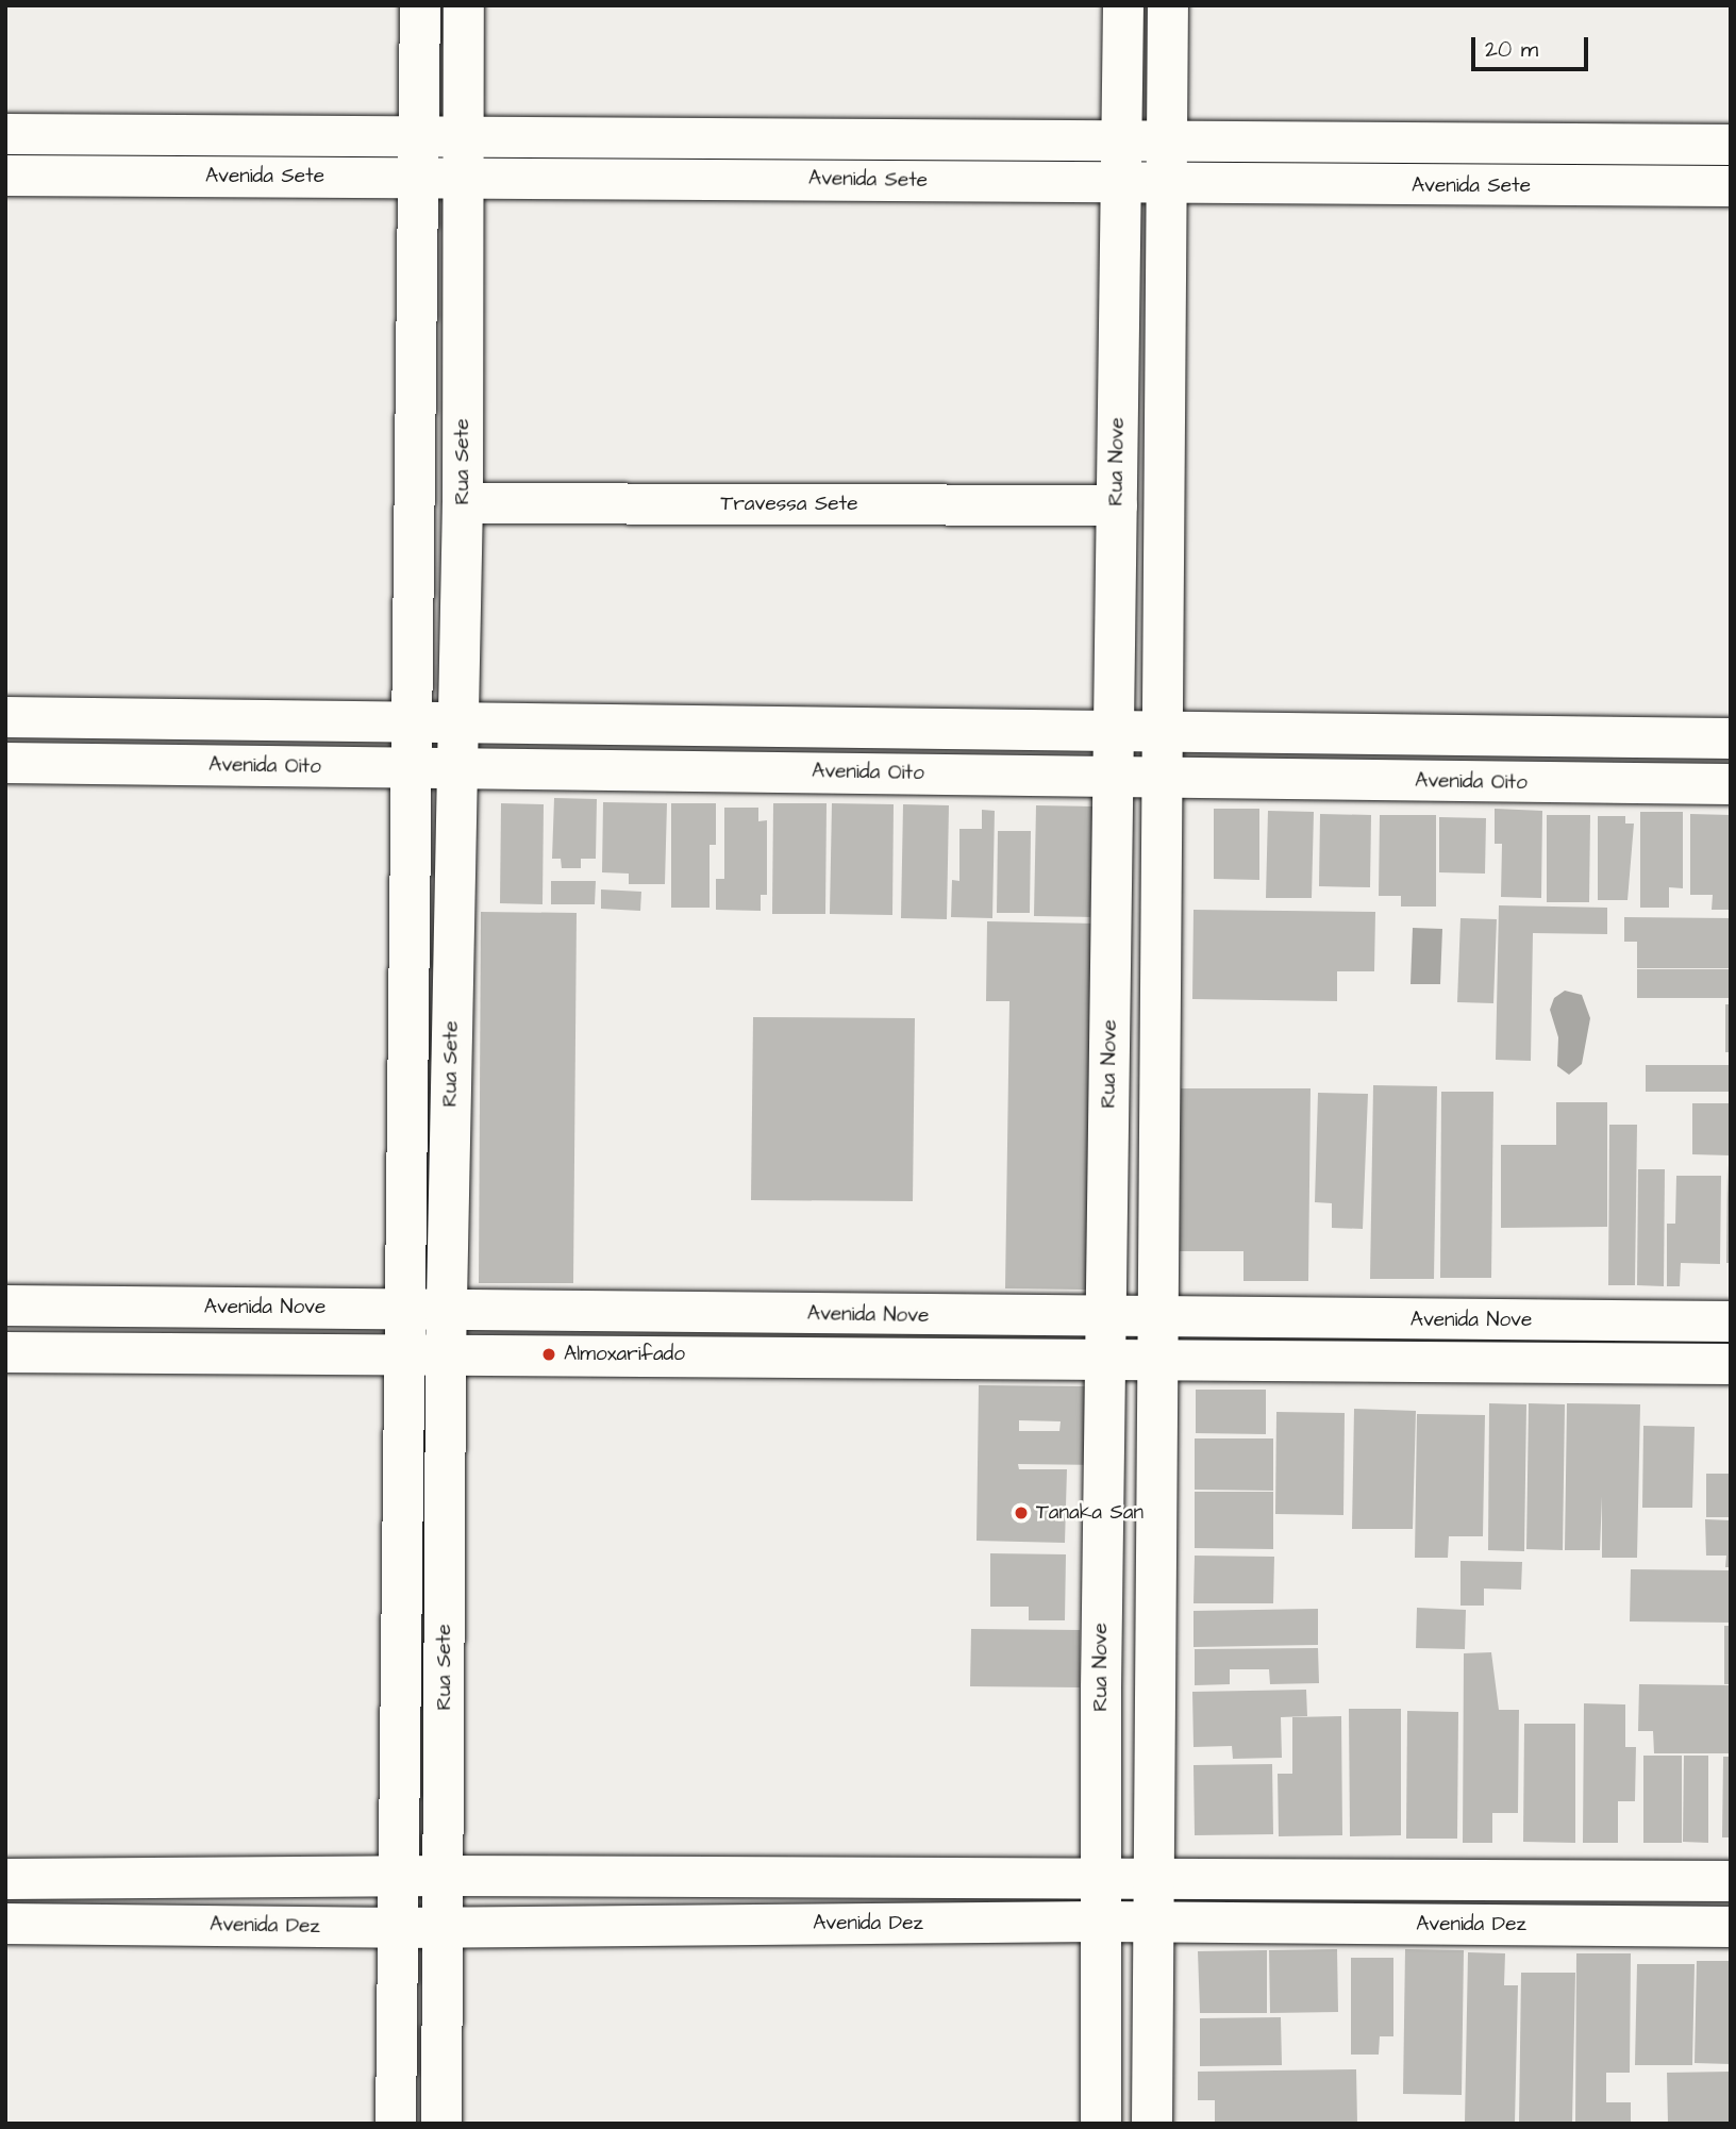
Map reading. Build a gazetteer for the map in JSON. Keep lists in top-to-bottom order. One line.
{"streets":{"street":["Avenida Sete","Rua Sete","Rua Nove","Travessa Sete","Avenida Oito","Avenida Nove","Avenida Dez"]},"crossings":[["Avenida Sete","Rua Sete"],["Avenida Sete","Rua Nove"],["Rua Sete","Travessa Sete"],["Rua Sete","Avenida Oito"],["Rua Sete","Avenida Nove"],["Rua Sete","Avenida Dez"],["Rua Nove","Travessa Sete"],["Rua Nove","Avenida Oito"],["Rua Nove","Avenida Nove"],["Rua Nove","Avenida Dez"]],"places":["Almoxarifado","Tanaka San"],"scale_bar":"20 m"}
